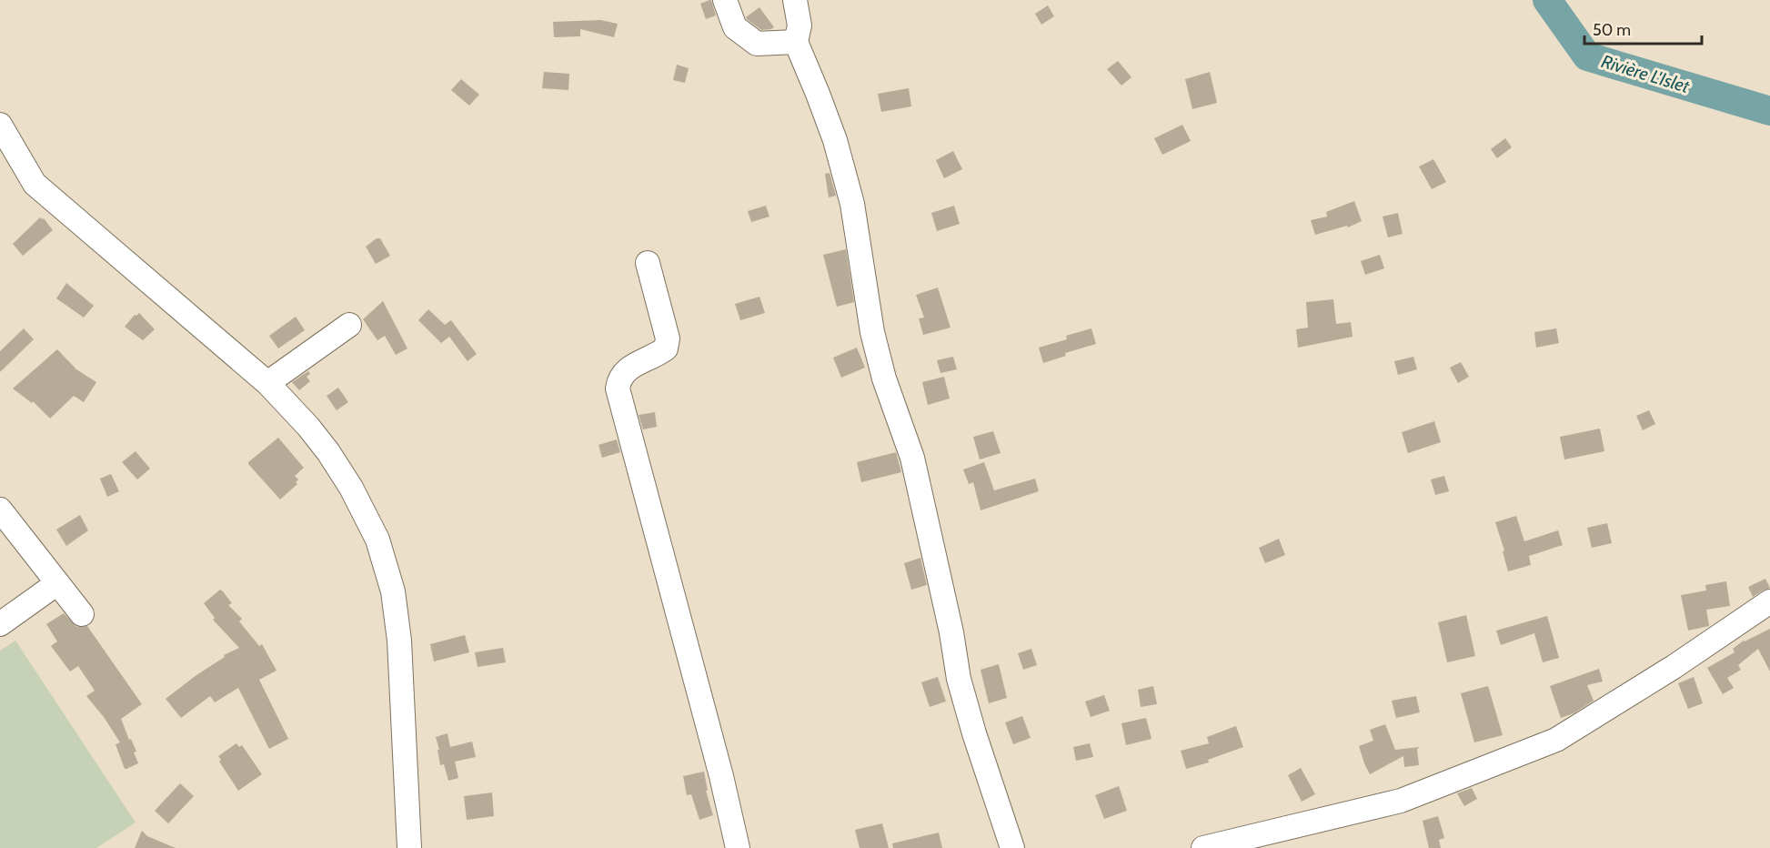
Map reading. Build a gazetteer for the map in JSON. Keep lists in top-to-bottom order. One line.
{"water":["Rivière L'Islet"],"scale_bar":"50 m"}
